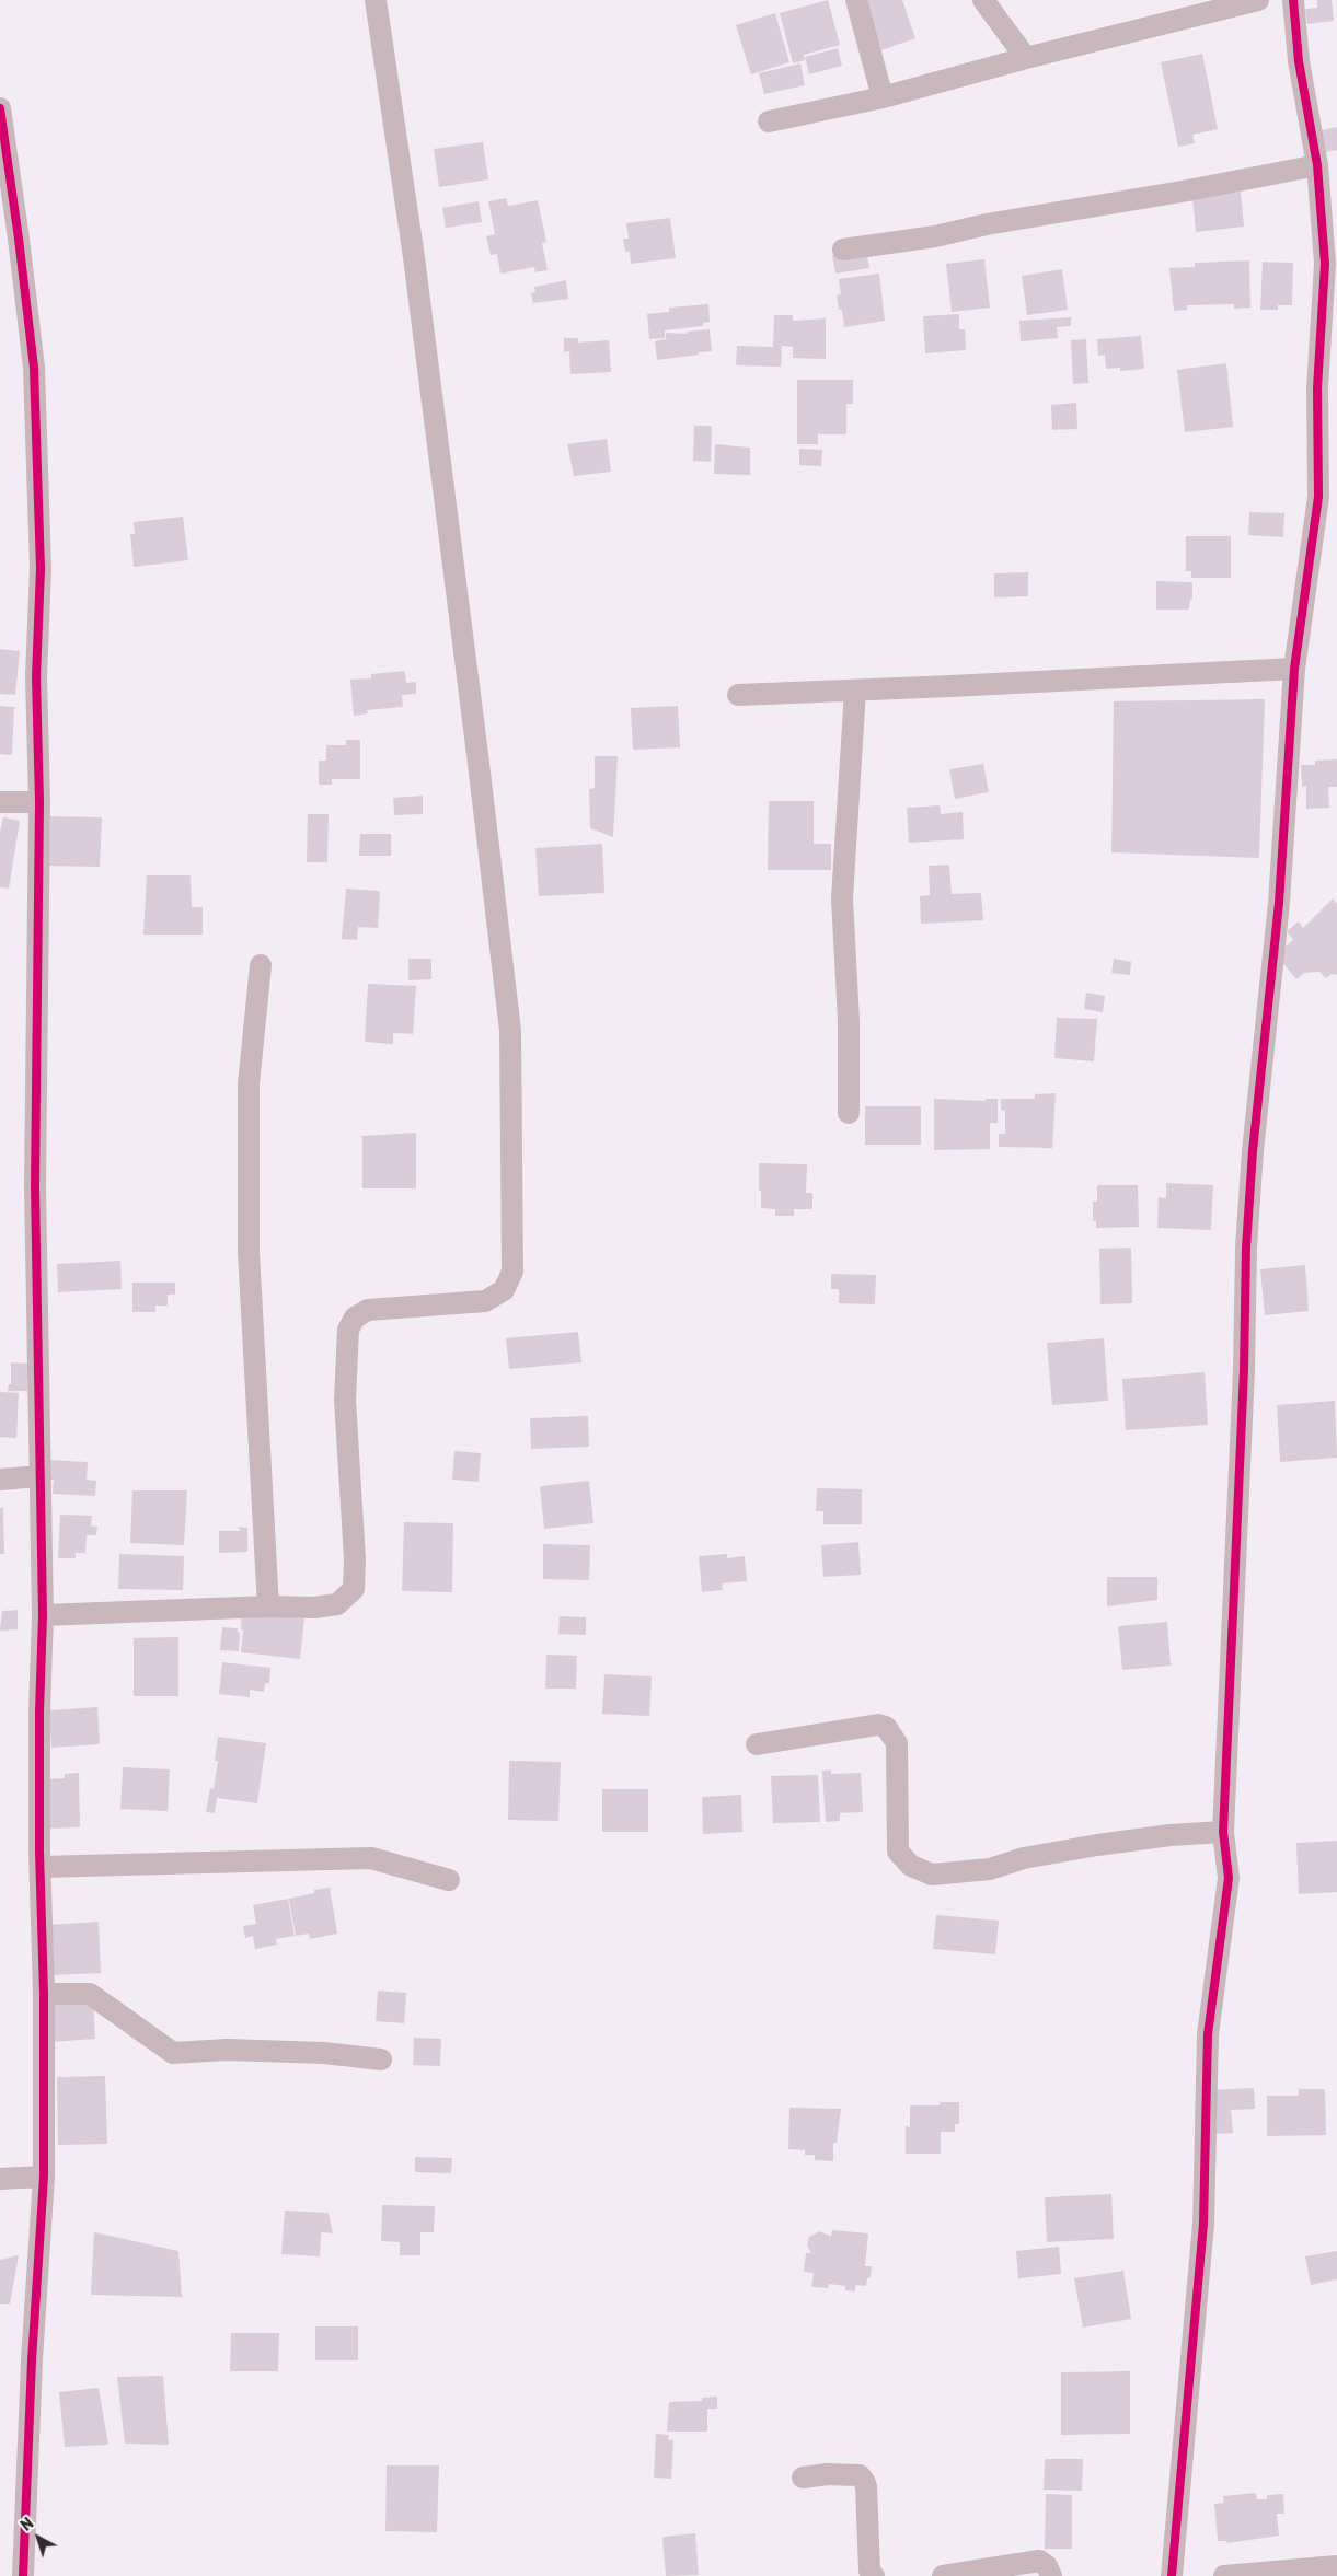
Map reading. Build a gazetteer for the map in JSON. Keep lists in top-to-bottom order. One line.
{"north":"top left"}
